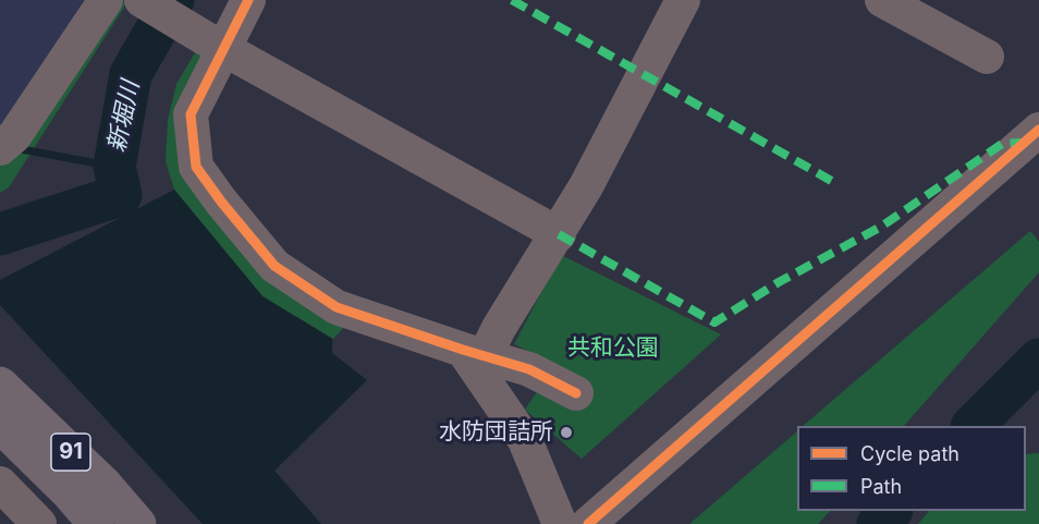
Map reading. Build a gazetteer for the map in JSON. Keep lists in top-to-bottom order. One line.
{"streets":{"main road":["91"]},"water":["新堀川"],"parks":["共和公園"],"places":["水防団詰所"],"legend":["Cycle path","Path"]}
